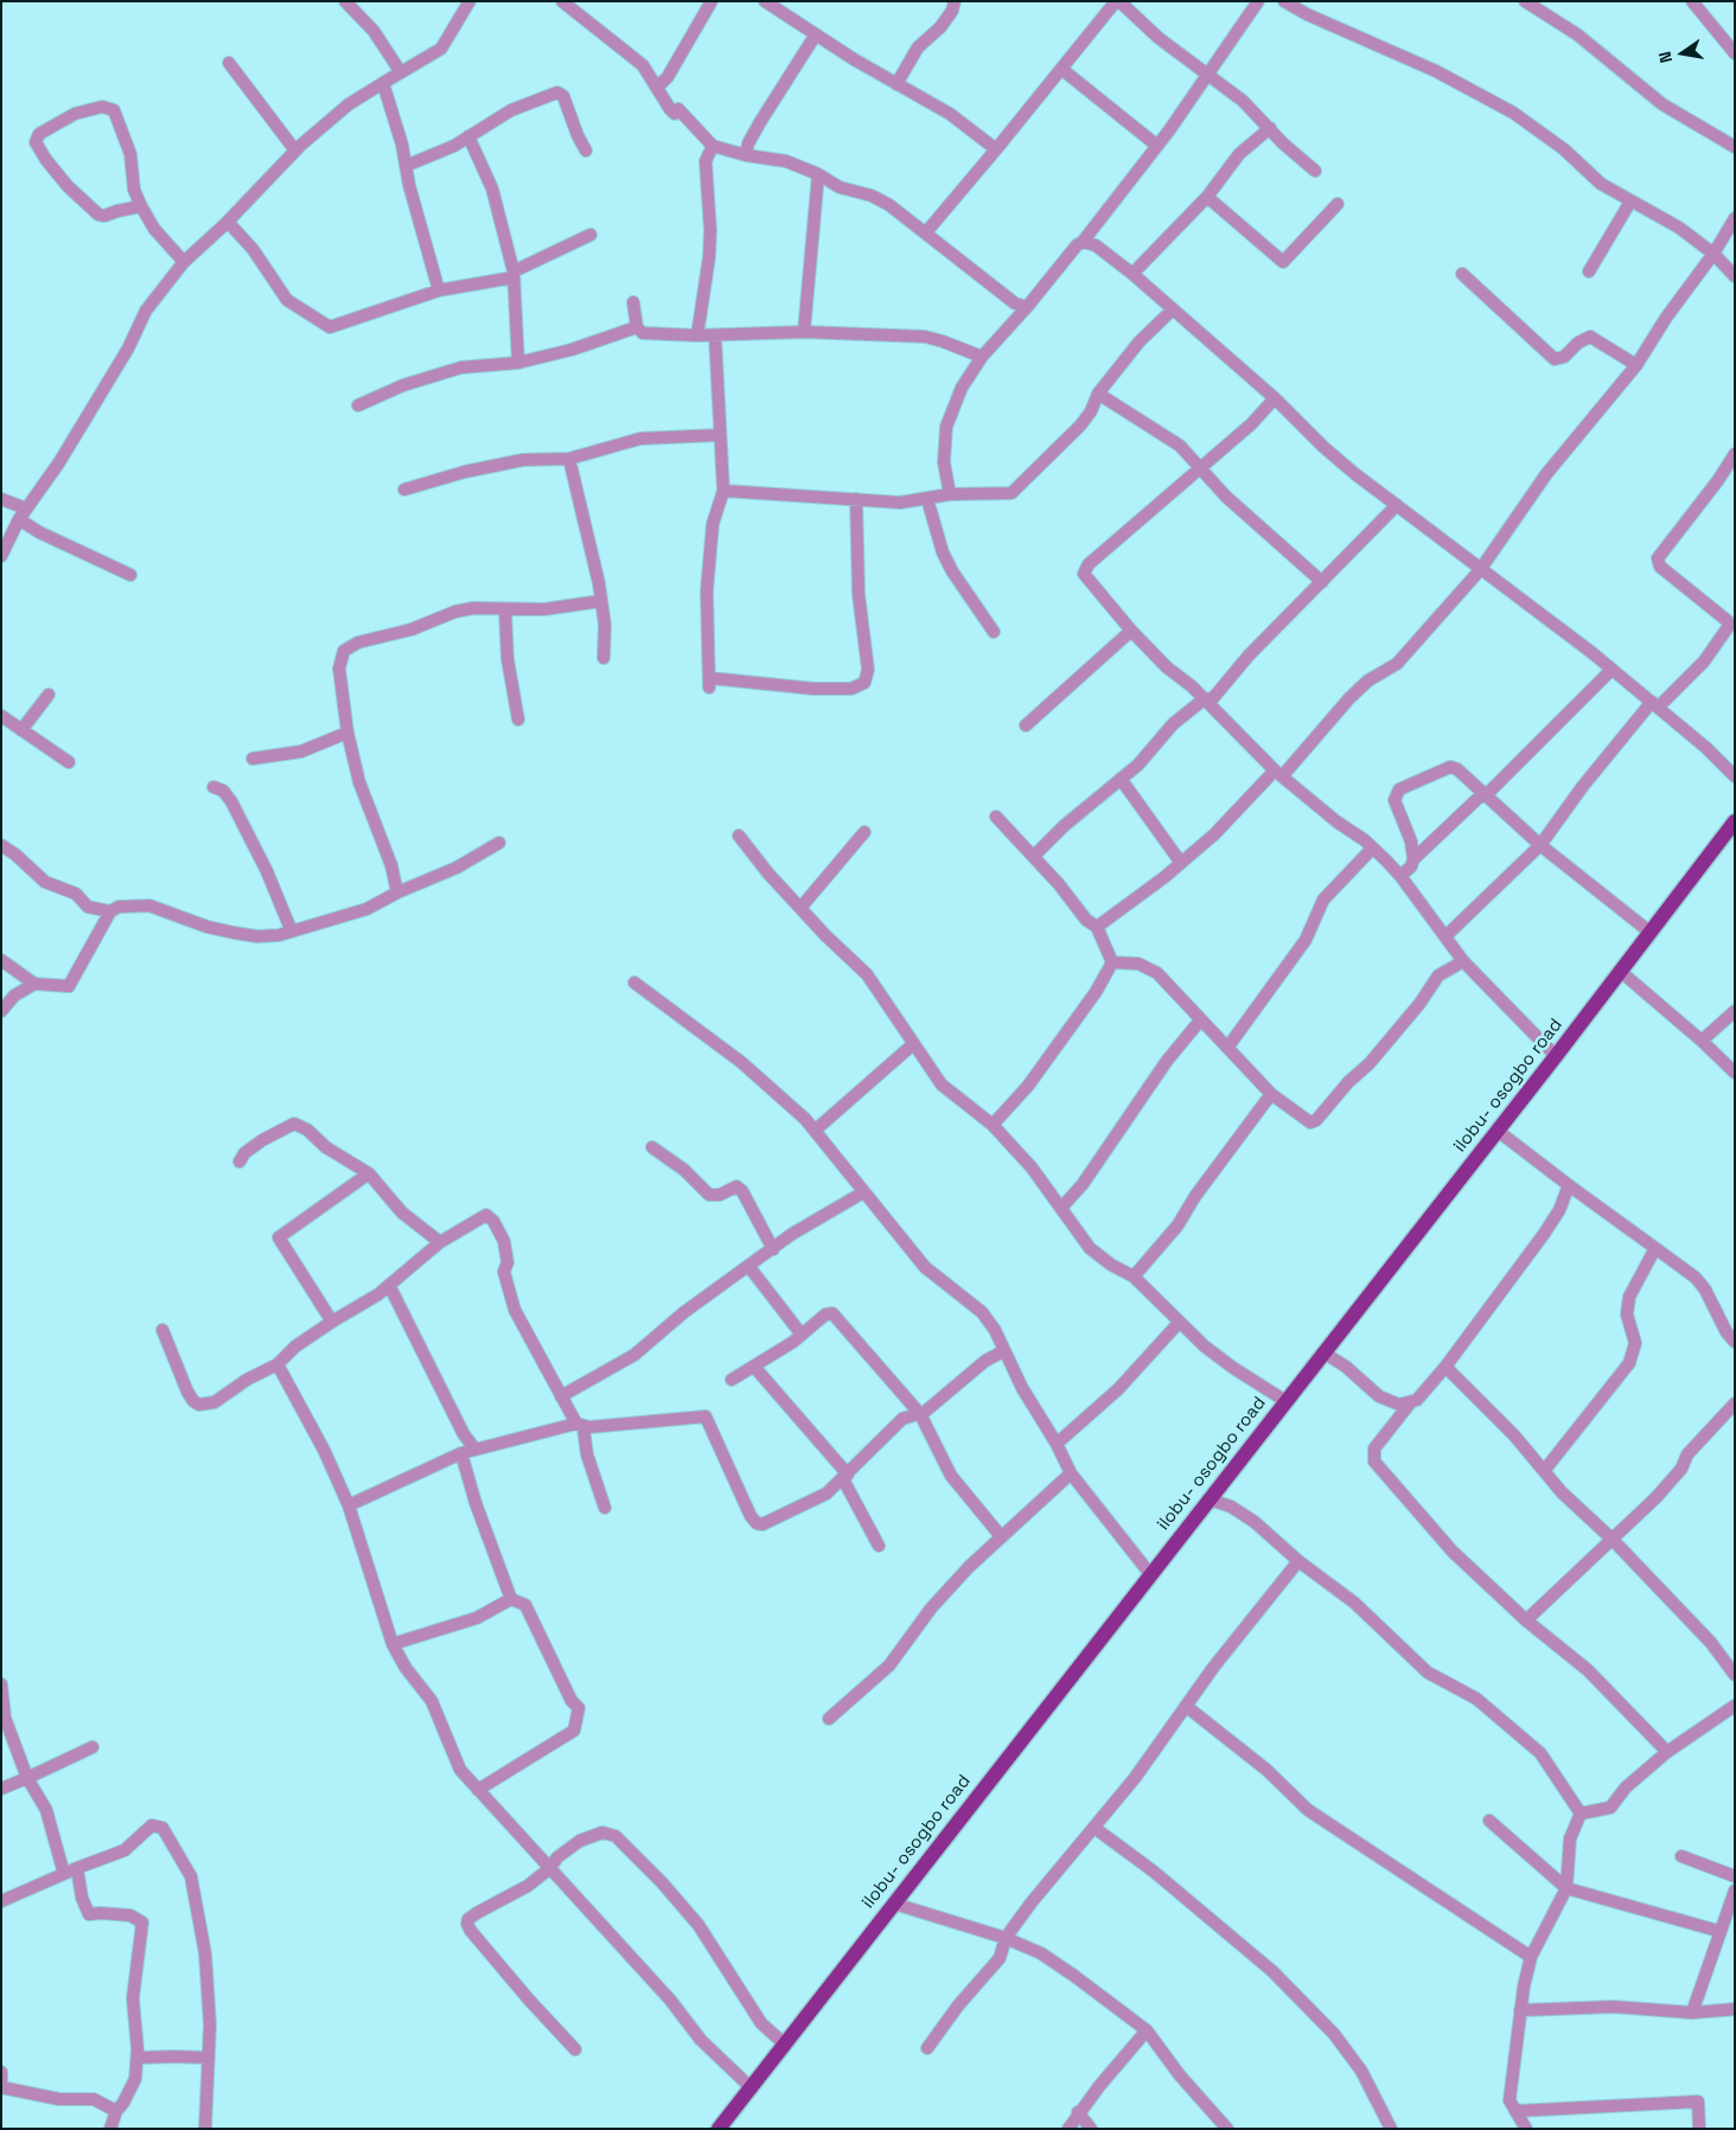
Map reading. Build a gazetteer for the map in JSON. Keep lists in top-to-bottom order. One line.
{"streets":{"main road":["ilobu- osogbo road"]},"north":"left"}
